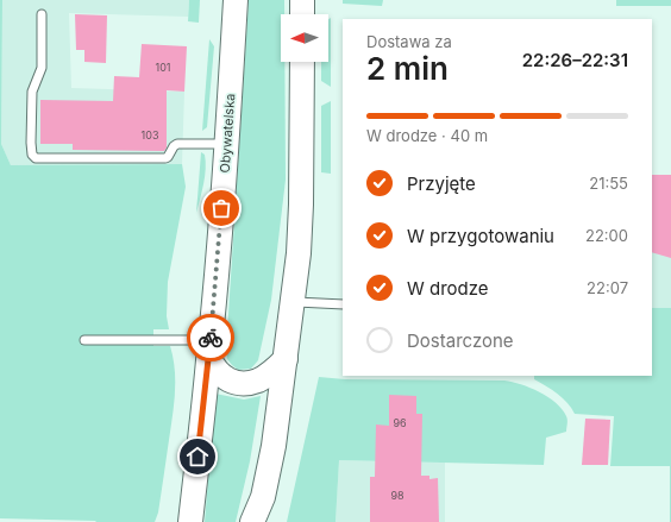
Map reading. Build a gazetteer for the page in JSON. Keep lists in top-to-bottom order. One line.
{"streets":{"main road":["Obywatelska"]},"house_numbers":["101","103","96","98"],"north":"left","page":{"heading":["2 min","Dostawa za","22:26–22:31"],"bar":"W drodze · 40 m","list":[["Przyjęte","21:55"],["W przygotowaniu","22:00"],["W drodze","22:07"],"Dostarczone"]}}
